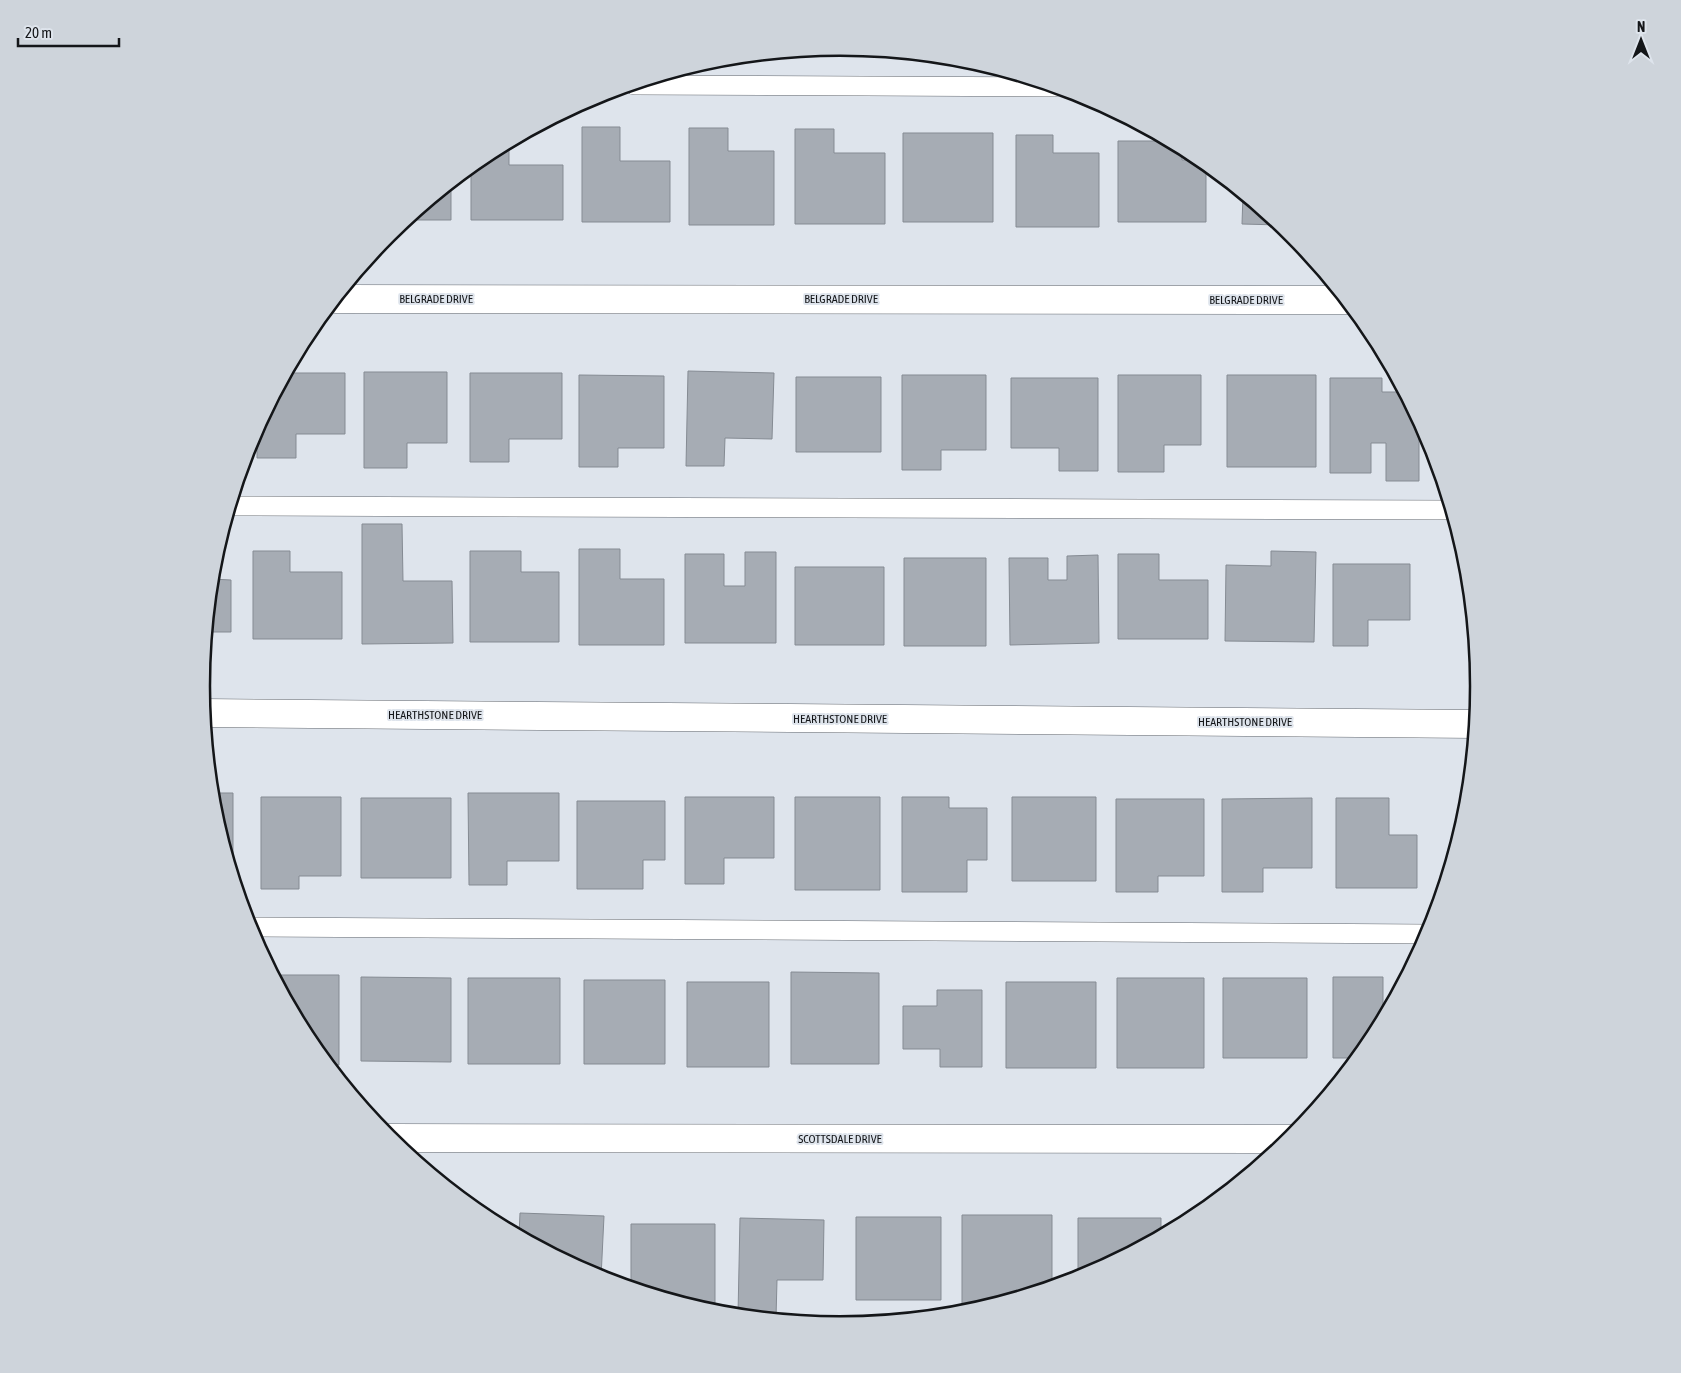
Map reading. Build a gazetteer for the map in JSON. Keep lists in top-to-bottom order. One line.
{"streets":{"street":["BELGRADE DRIVE","HEARTHSTONE DRIVE","SCOTTSDALE DRIVE"]},"scale_bar":"20 m","north":"top"}
